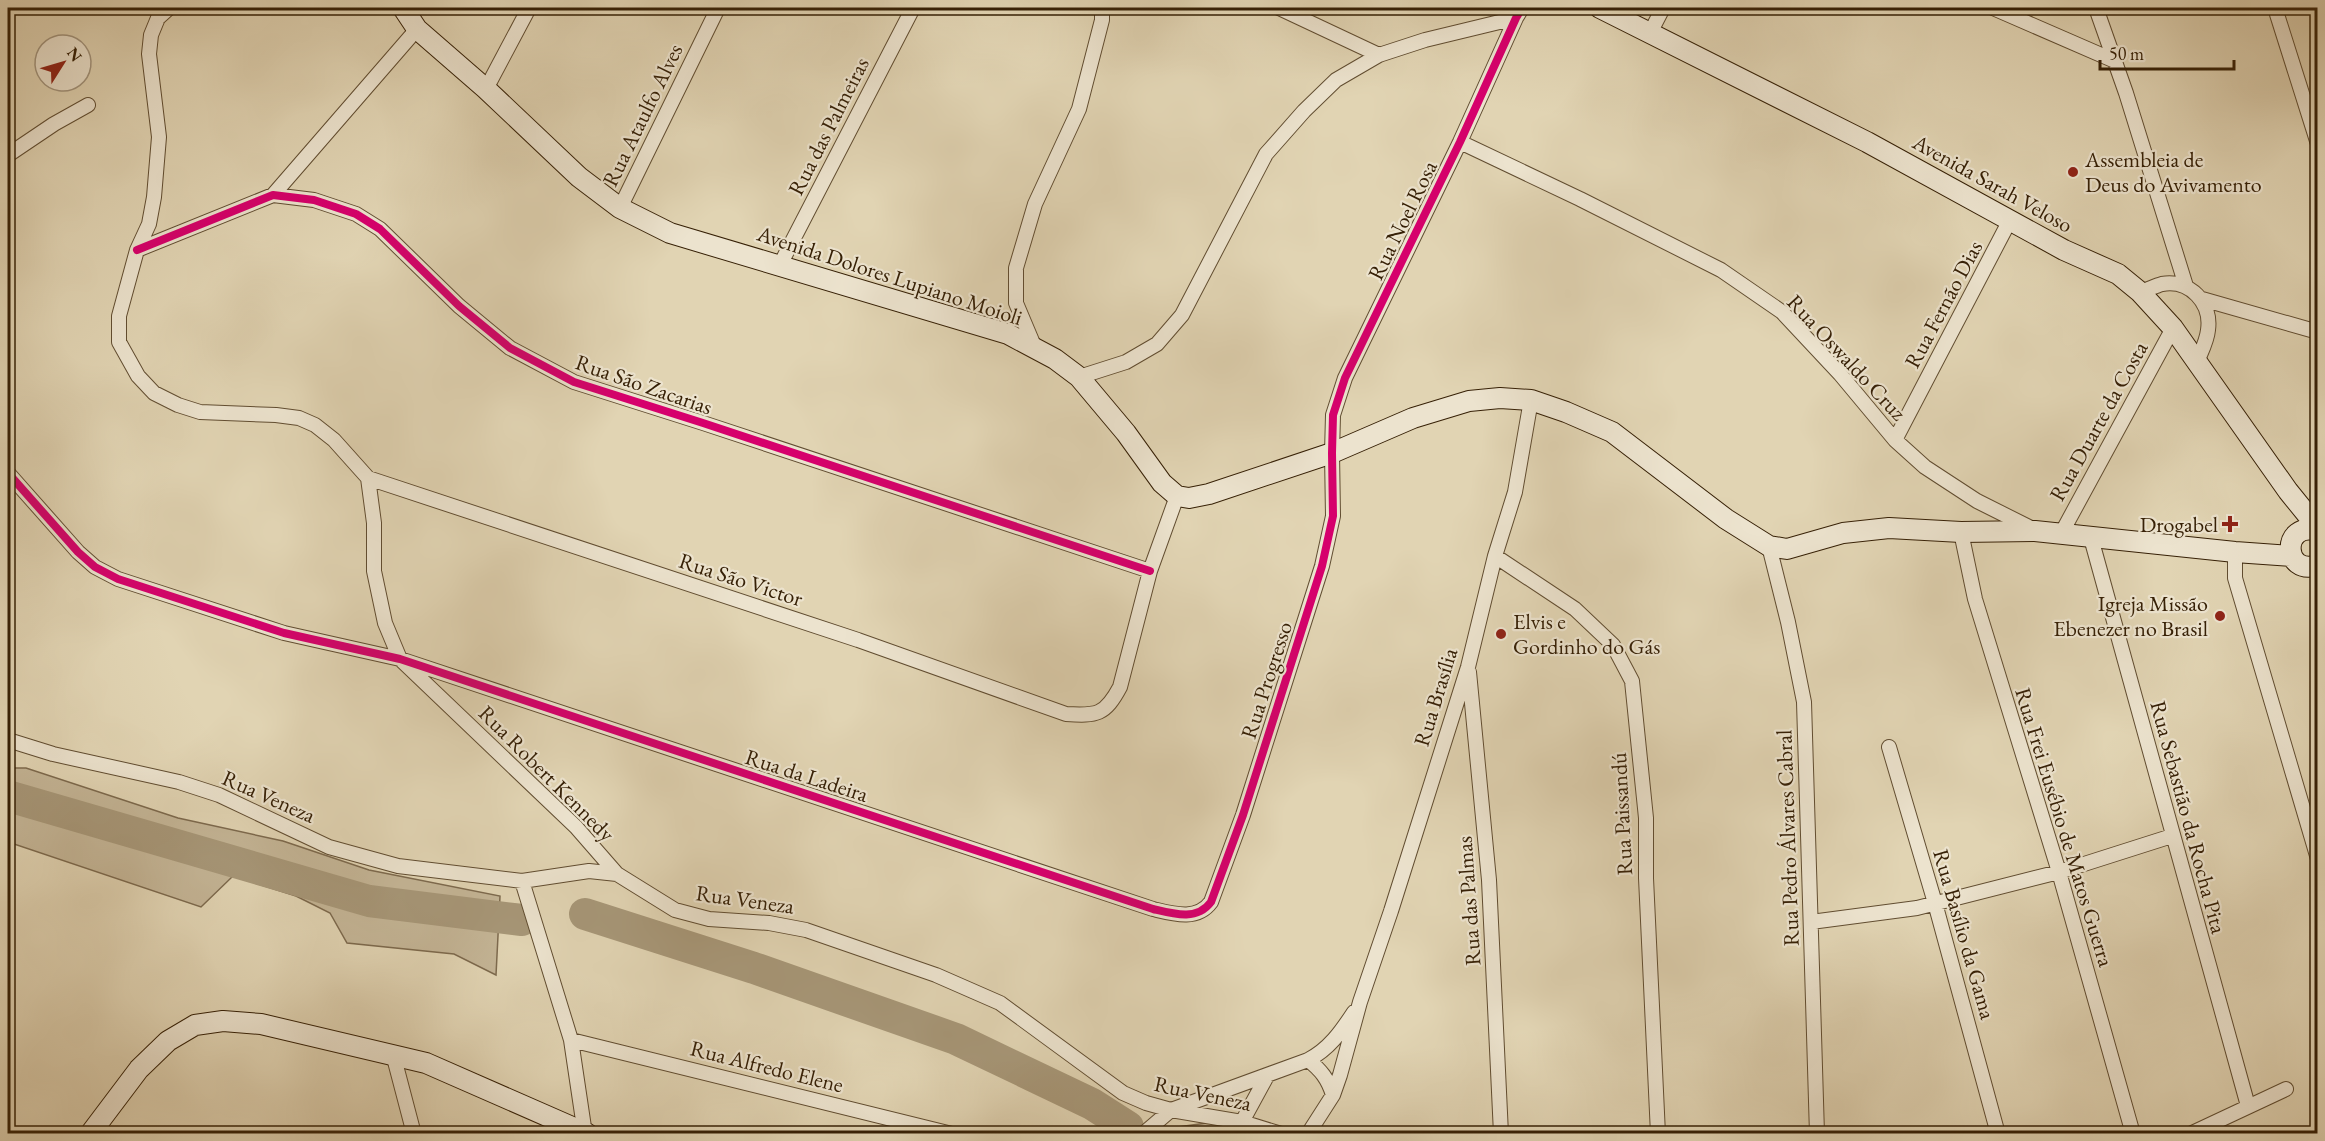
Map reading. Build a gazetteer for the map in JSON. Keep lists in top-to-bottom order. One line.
{"streets":{"main road":["Avenida Sarah Veloso","Avenida Dolores Lupiano Moioli"],"street":["Rua Ataulfo Alves","Rua das Palmeiras","Rua Noel Rosa","Rua Fernão Dias","Rua Oswaldo Cruz","Rua São Zacarias","Rua Duarte da Costa","Rua São Victor","Rua Progresso","Rua Brasília","Rua Robert Kennedy","Rua da Ladeira","Rua Veneza","Rua Paissandú","Rua Sebastião da Rocha Pita","Rua Frei Eusébio de Matos Guerra","Rua Pedro Álvares Cabral","Rua das Palmas","Rua Basílio da Gama","Rua Alfredo Elene"]},"crossings":[["Rua Ataulfo Alves","Avenida Dolores Lupiano Moioli"],["Rua das Palmeiras","Avenida Dolores Lupiano Moioli"],["Avenida Sarah Veloso","Rua Fernão Dias"],["Avenida Sarah Veloso","Rua Duarte da Costa"],["Rua Noel Rosa","Rua Oswaldo Cruz"],["Rua Noel Rosa","Rua Progresso"],["Rua Fernão Dias","Rua Oswaldo Cruz"],["Rua São Zacarias","Rua São Victor"],["Rua São Victor","Rua Robert Kennedy"],["Rua Progresso","Rua da Ladeira"],["Rua Brasília","Rua Veneza"],["Rua Brasília","Rua Paissandú"],["Rua Brasília","Rua das Palmas"],["Rua Robert Kennedy","Rua da Ladeira"],["Rua Robert Kennedy","Rua Veneza"]],"places":{"other":["Assembleia de Deus do Avivamento","Igreja Missão Ebenezer no Brasil","Elvis e Gordinho do Gás"],"health":["Drogabel"]},"scale_bar":"50 m","north":"top right"}
